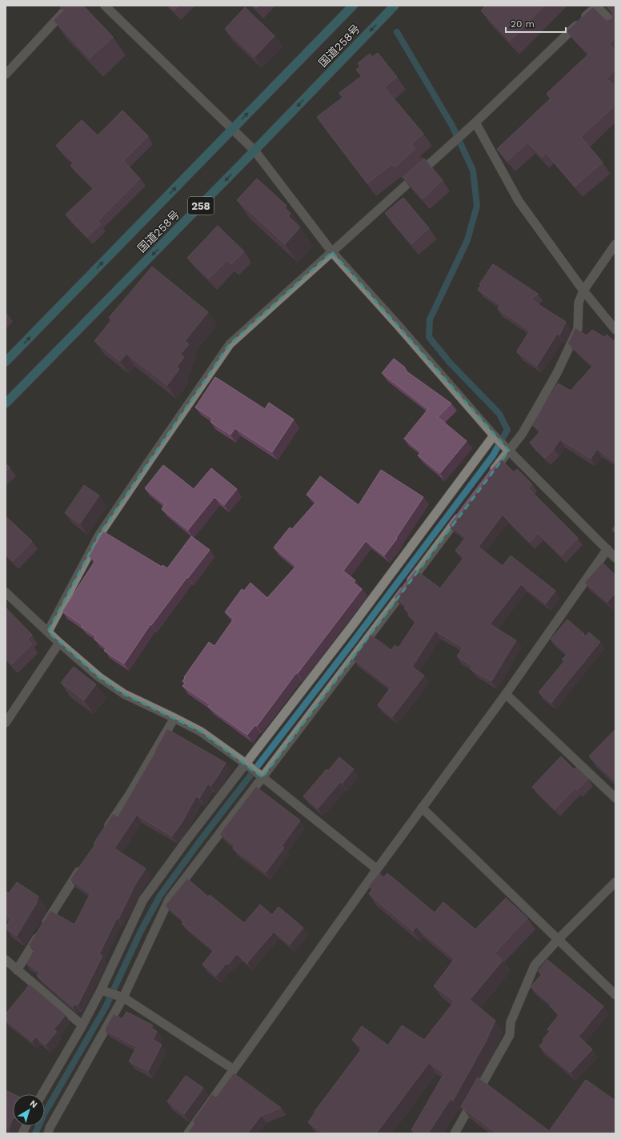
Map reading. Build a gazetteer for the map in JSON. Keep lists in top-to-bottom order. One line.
{"streets":{"highway":["国道258号","258"]},"scale_bar":"20 m","north":"top right"}
